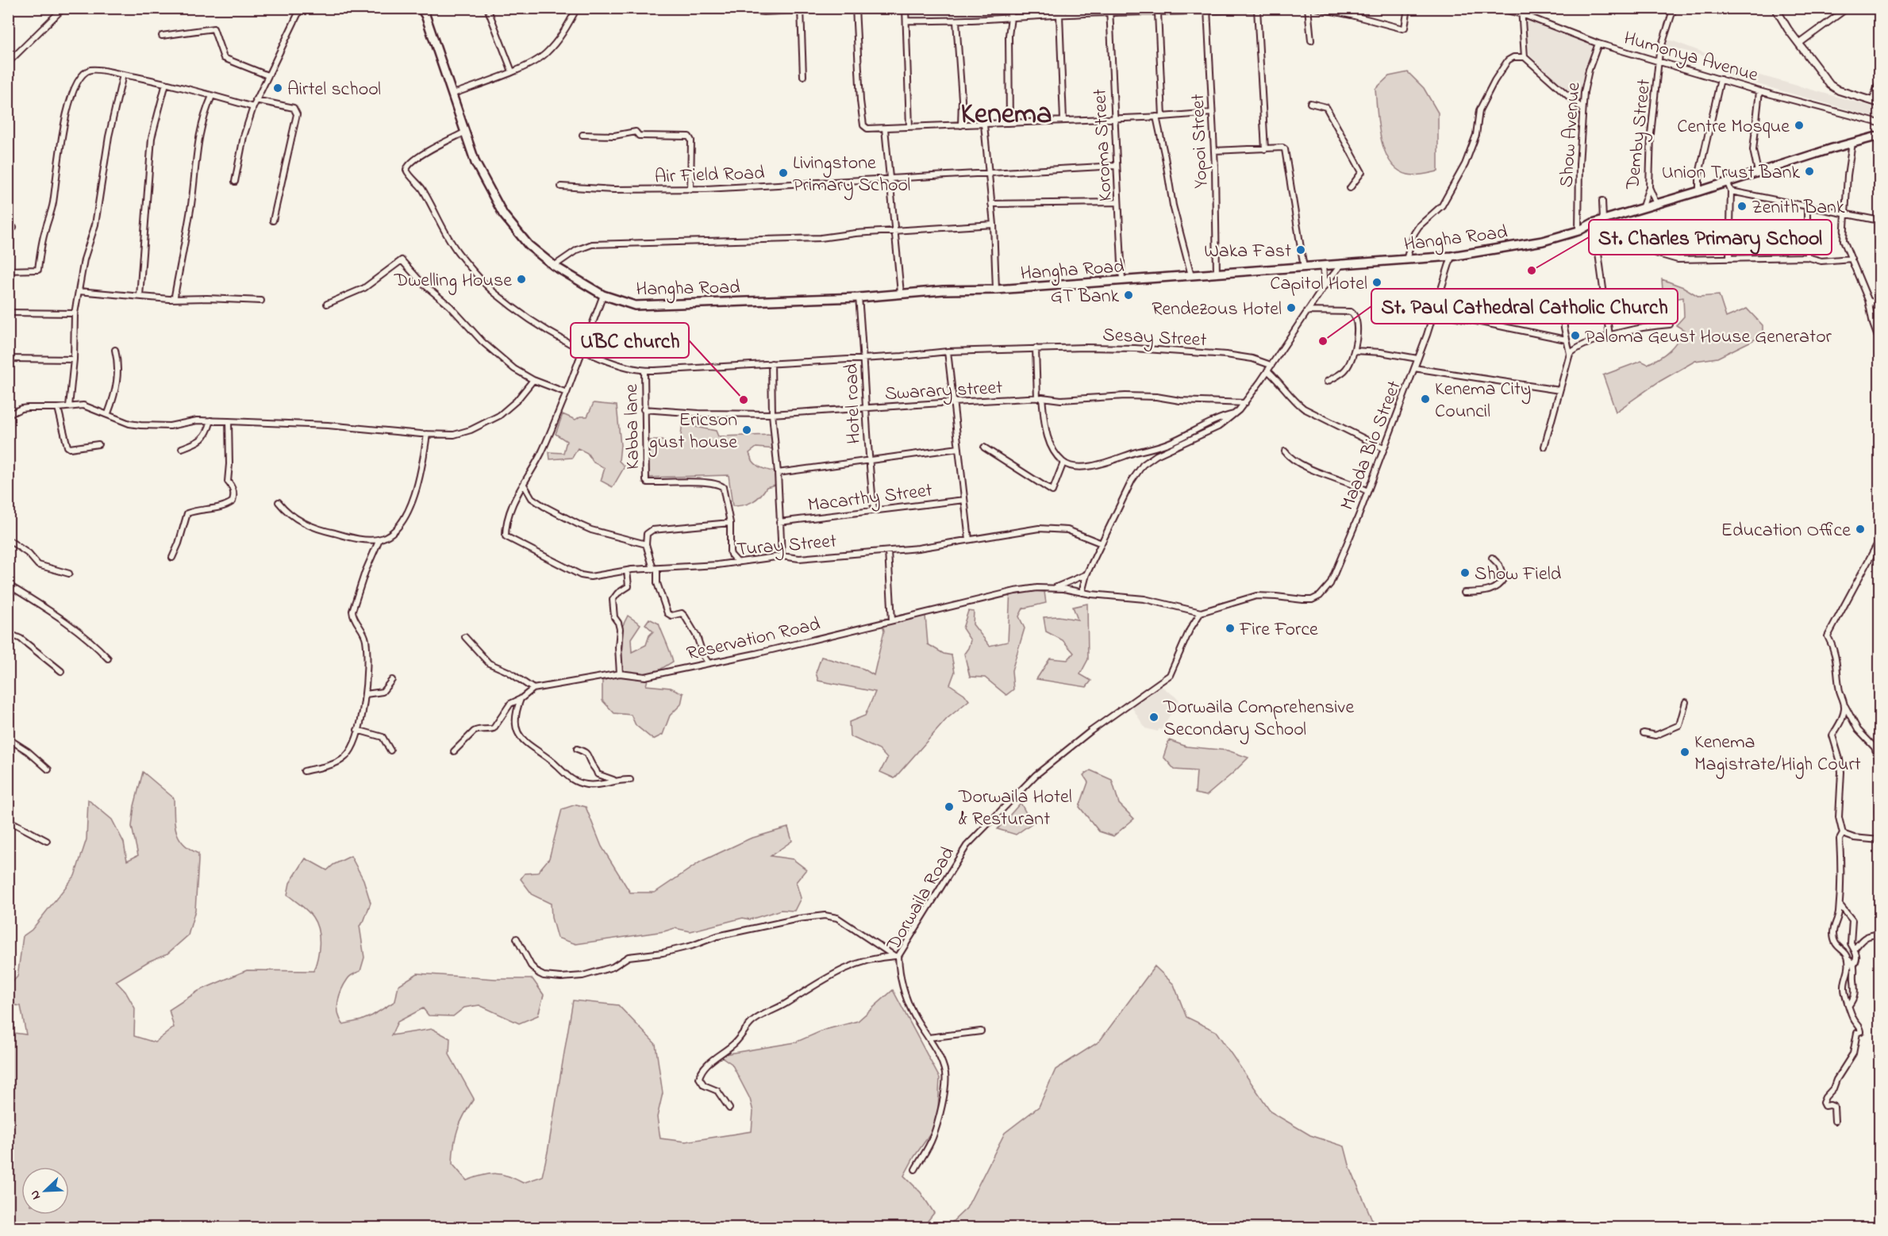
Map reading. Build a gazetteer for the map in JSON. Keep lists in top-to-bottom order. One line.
{"streets":{"highway":["Hangha Road"],"street":["Humonya Avenue","Demby Street","Show Avenue","Yopoi Street","Koroma Street","Air Field Road","Sesay Street","Swarary street","Hotel road","Kabba lane","Maada Bio Street","Macarthy Street","Turay Street","Reservation Road","Dorwaila Road"]},"crossings":[["Humonya Avenue","Demby Street"],["Humonya Avenue","Show Avenue"],["Demby Street","Hangha Road"],["Show Avenue","Hangha Road"],["Yopoi Street","Hangha Road"],["Koroma Street","Air Field Road"],["Koroma Street","Hangha Road"],["Hangha Road","Sesay Street"],["Hangha Road","Hotel road"],["Hangha Road","Maada Bio Street"],["Sesay Street","Hotel road"],["Sesay Street","Kabba lane"],["Swarary street","Hotel road"],["Swarary street","Kabba lane"],["Hotel road","Macarthy Street"],["Maada Bio Street","Dorwaila Road"]],"districts":["Kenema"],"places":["Airtel school","Centre Mosque","Union Trust Bank","Livingstone Primary School","Zenith Bank","Waka Fast","St. Charles Primary School","Dwelling House","Capitol Hotel","GT Bank","Rendezous Hotel","Paloma Geust House Generator","St. Paul Cathedral Catholic Church","Kenema City Council","UBC church","Ericson gust house","Education Office","Show Field","Fire Force","Dorwaila Comprehensive Secondary School","Kenema Magistrate/High Court","Dorwaila Hotel & Resturant"],"north":"bottom left"}
